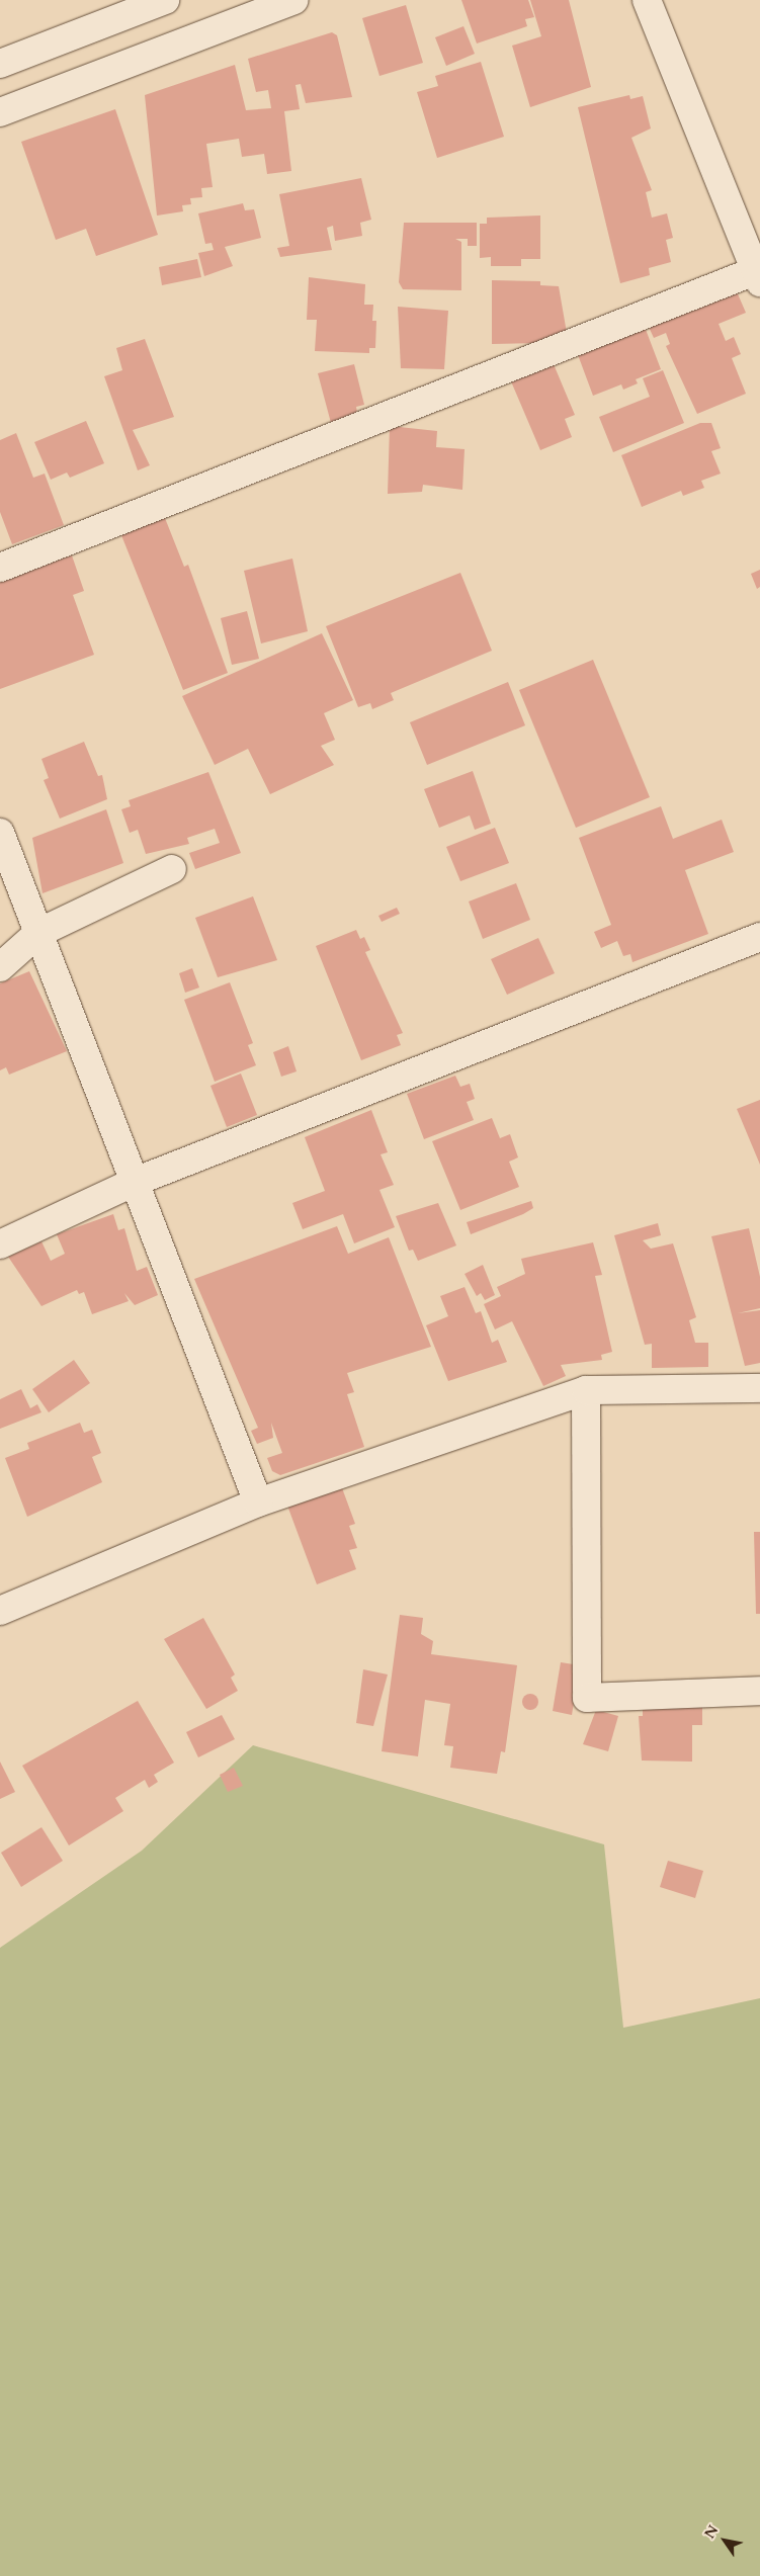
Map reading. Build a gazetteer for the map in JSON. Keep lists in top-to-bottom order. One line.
{"north":"top left"}
